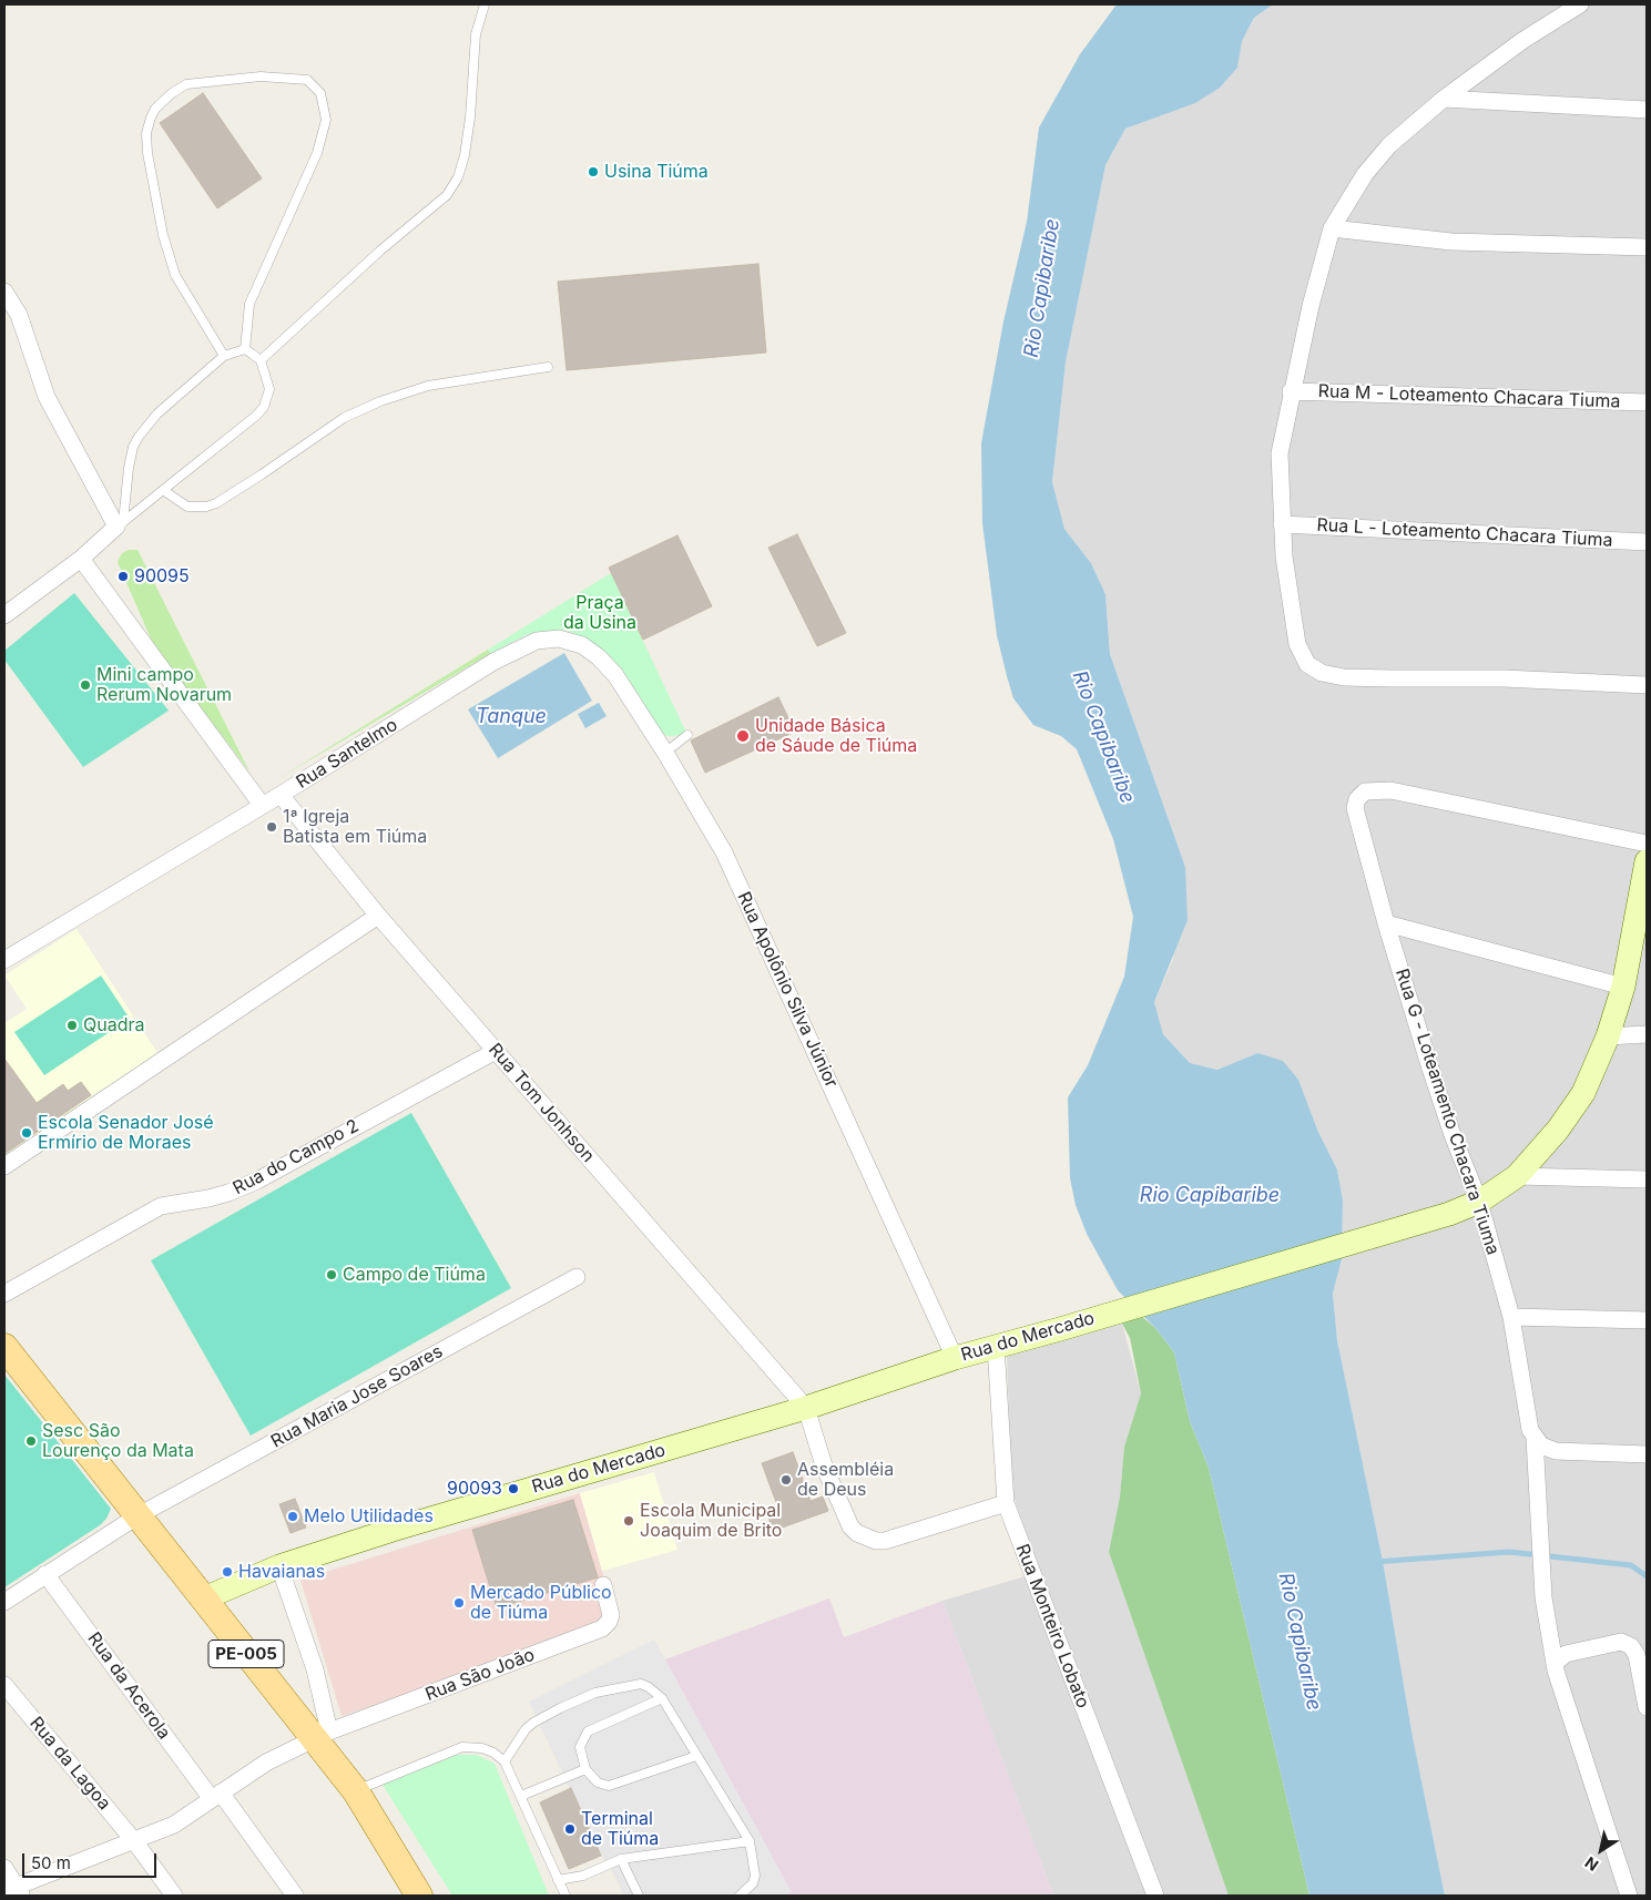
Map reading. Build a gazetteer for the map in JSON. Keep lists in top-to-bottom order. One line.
{"streets":{"main road":["Rua do Mercado","PE-005"],"street":["Rua M - Loteamento Chacara Tiuma","Rua L - Loteamento Chacara Tiuma","Rua Santelmo","Rua Apolônio Silva Júnior","Rua Tom Jonhson","Rua G - Loteamento Chacara Tiuma","Rua do Campo 2","Rua Maria Jose Soares","Rua Monteiro Lobato","Rua São João","Rua da Acerola","Rua da Lagoa"]},"crossings":[["Rua Santelmo","Rua Apolônio Silva Júnior"],["Rua Santelmo","Rua Tom Jonhson"],["Rua Apolônio Silva Júnior","Rua do Mercado"],["Rua Tom Jonhson","Rua do Campo 2"],["Rua Tom Jonhson","Rua do Mercado"],["Rua G - Loteamento Chacara Tiuma","Rua do Mercado"],["Rua do Mercado","Rua Monteiro Lobato"],["Rua do Mercado","PE-005"],["Rua Maria Jose Soares","PE-005"],["Rua Maria Jose Soares","Rua da Acerola"],["PE-005","Rua São João"],["Rua São João","Rua da Acerola"],["Rua São João","Rua da Lagoa"]],"water":["Rio Capibaribe","Tanque"],"parks":["Praça da Usina"],"places":["Usina Tiúma","90095","Mini campo Rerum Novarum","Unidade Básica de Sáude de Tiúma","1ª Igreja Batista em Tiúma","Quadra","Escola Senador José Ermírio de Moraes","Campo de Tiúma","Sesc São Lourenço da Mata","Assembléia de Deus","90093","Melo Utilidades","Escola Municipal Joaquim de Brito","Havaianas","Mercado Público de Tiúma","Terminal de Tiúma"],"scale_bar":"50 m","north":"bottom left"}
